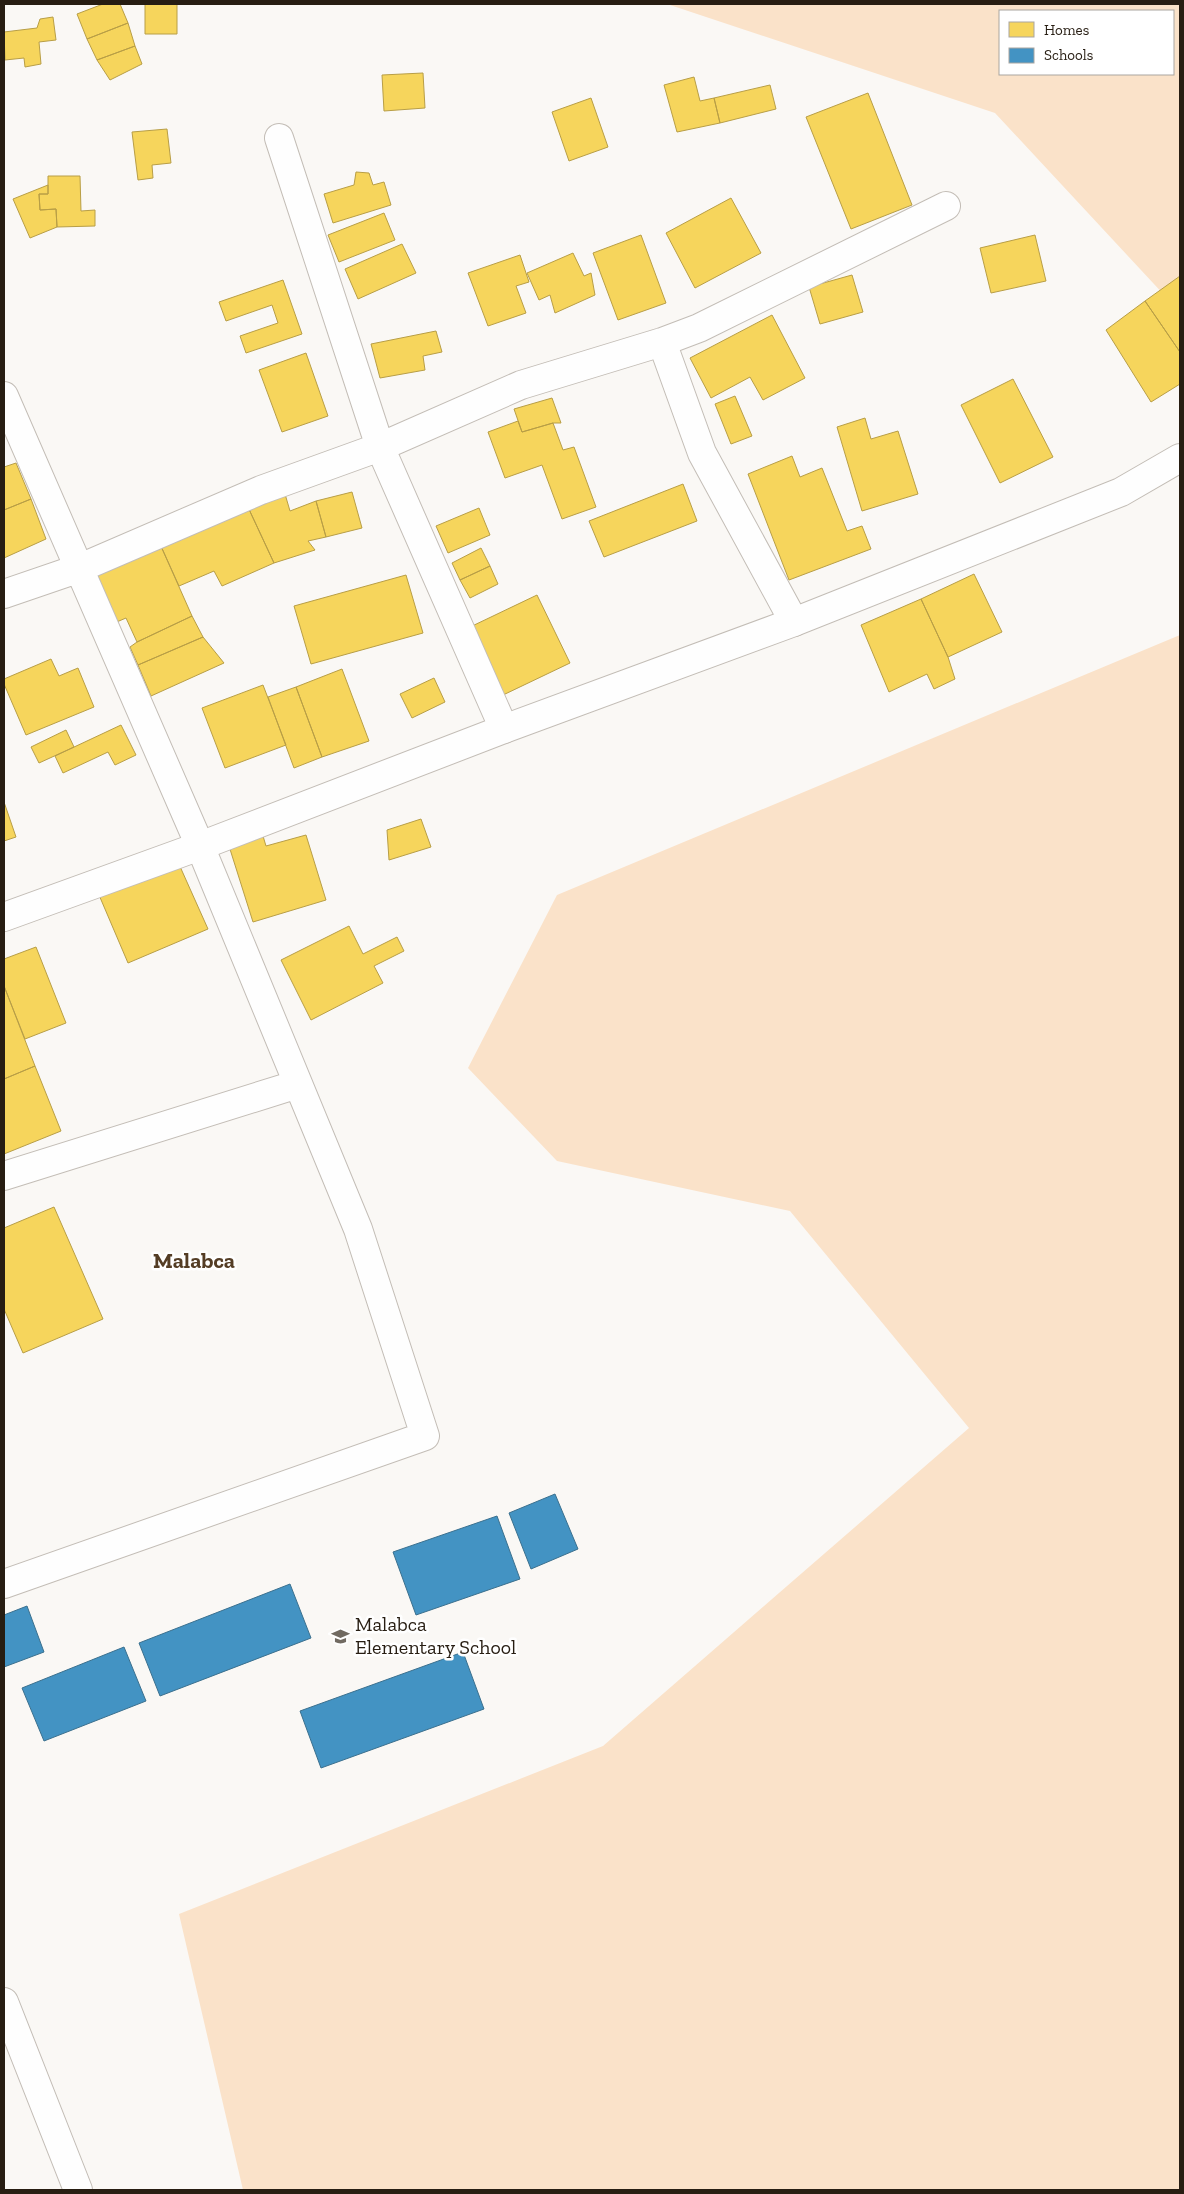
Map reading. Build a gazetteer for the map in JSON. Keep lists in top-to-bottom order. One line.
{"districts":["Malabca"],"places":{"school or university":["Malabca Elementary School"]},"legend":["Homes","Schools"]}
